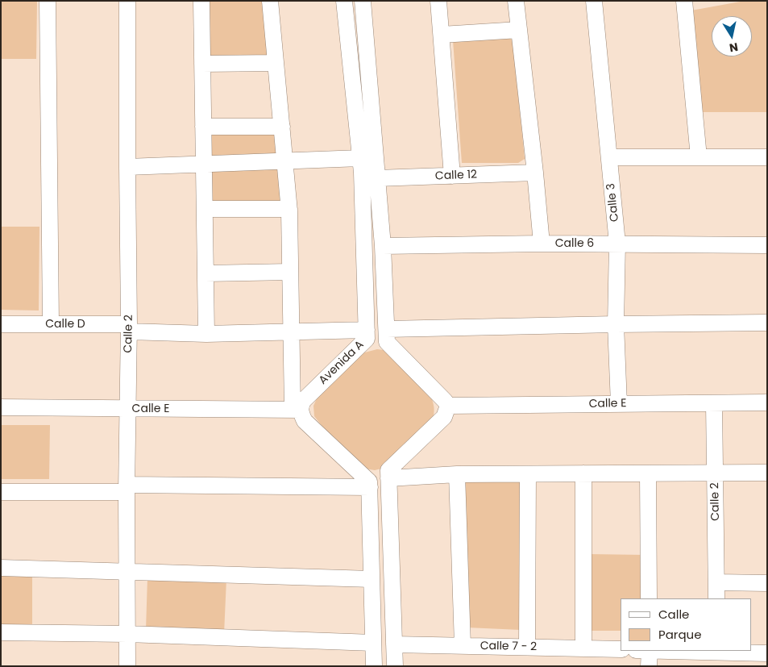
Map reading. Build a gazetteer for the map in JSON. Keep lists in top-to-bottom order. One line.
{"streets":{"street":["Calle 12","Calle 3","Calle 6","Calle D","Calle 2","Avenida A","Calle E","Calle 7 - 2"]},"crossings":[["Calle 3","Calle 6"],["Calle 3","Calle E"],["Calle D","Calle 2"],["Calle D","Avenida A"],["Calle 2","Calle E"],["Avenida A","Calle E"]],"legend":["Calle","Parque"],"north":"bottom"}
